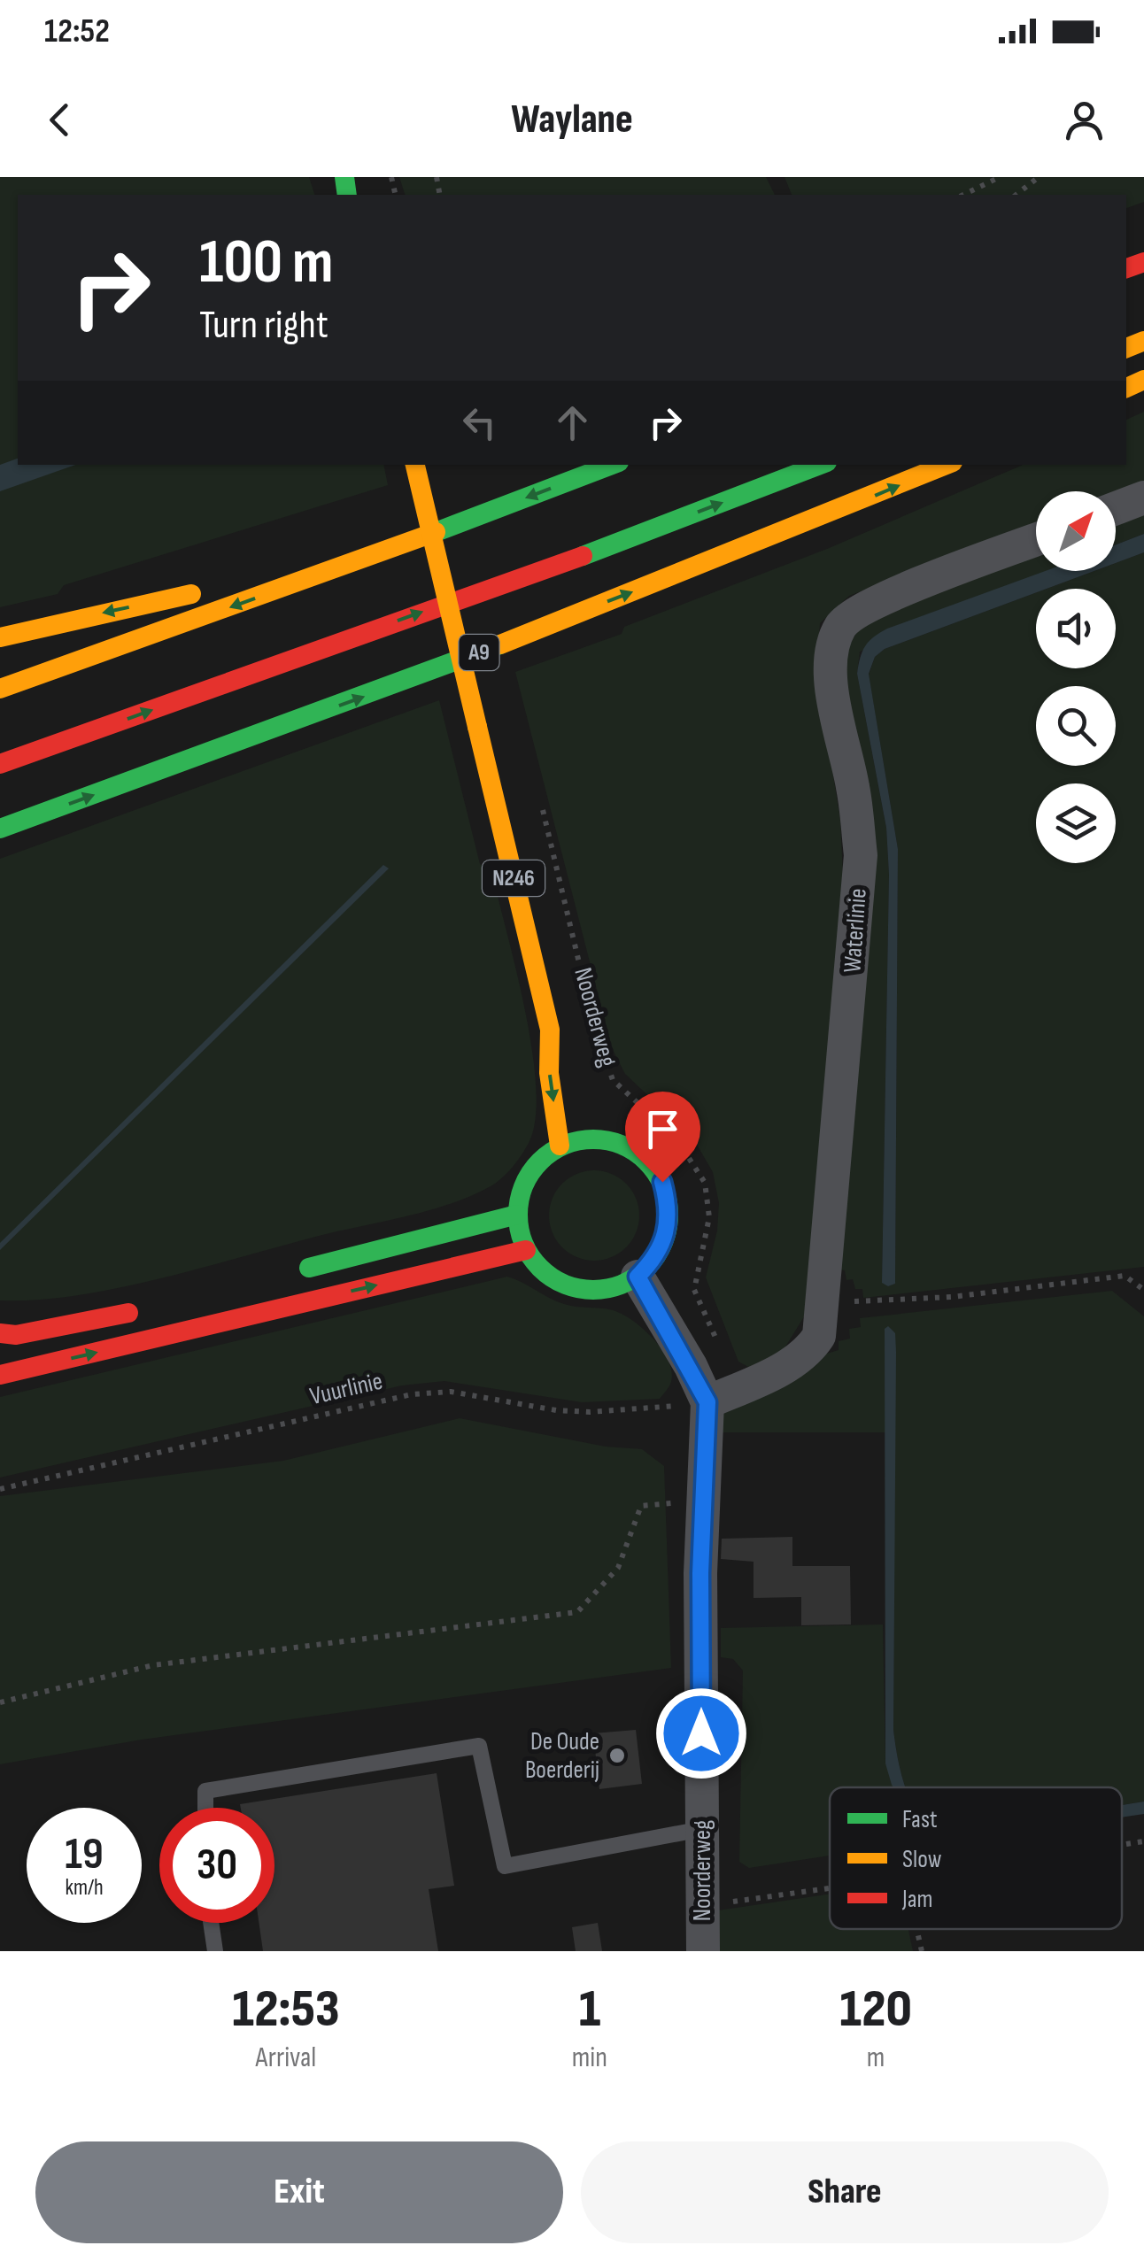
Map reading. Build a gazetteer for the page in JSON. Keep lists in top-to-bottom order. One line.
{"streets":{"main road":["A9","N246","Noorderweg"],"street":["Waterlinie"],"path":["Vuurlinie"]},"crossings":[["Waterlinie","Noorderweg"],["Waterlinie","Vuurlinie"],["Noorderweg","Vuurlinie"]],"places":["De Oude Boerderij"],"legend":["Fast","Slow","Jam"],"north":"top right","page":{"status":"12:52","header":"Waylane","turn":["100 m","Turn right"],"speed":"19 km/h","limit":"30","eta":["12:53","Arrival","1","min","120","m"],"buttons":["Exit","Share"]}}
